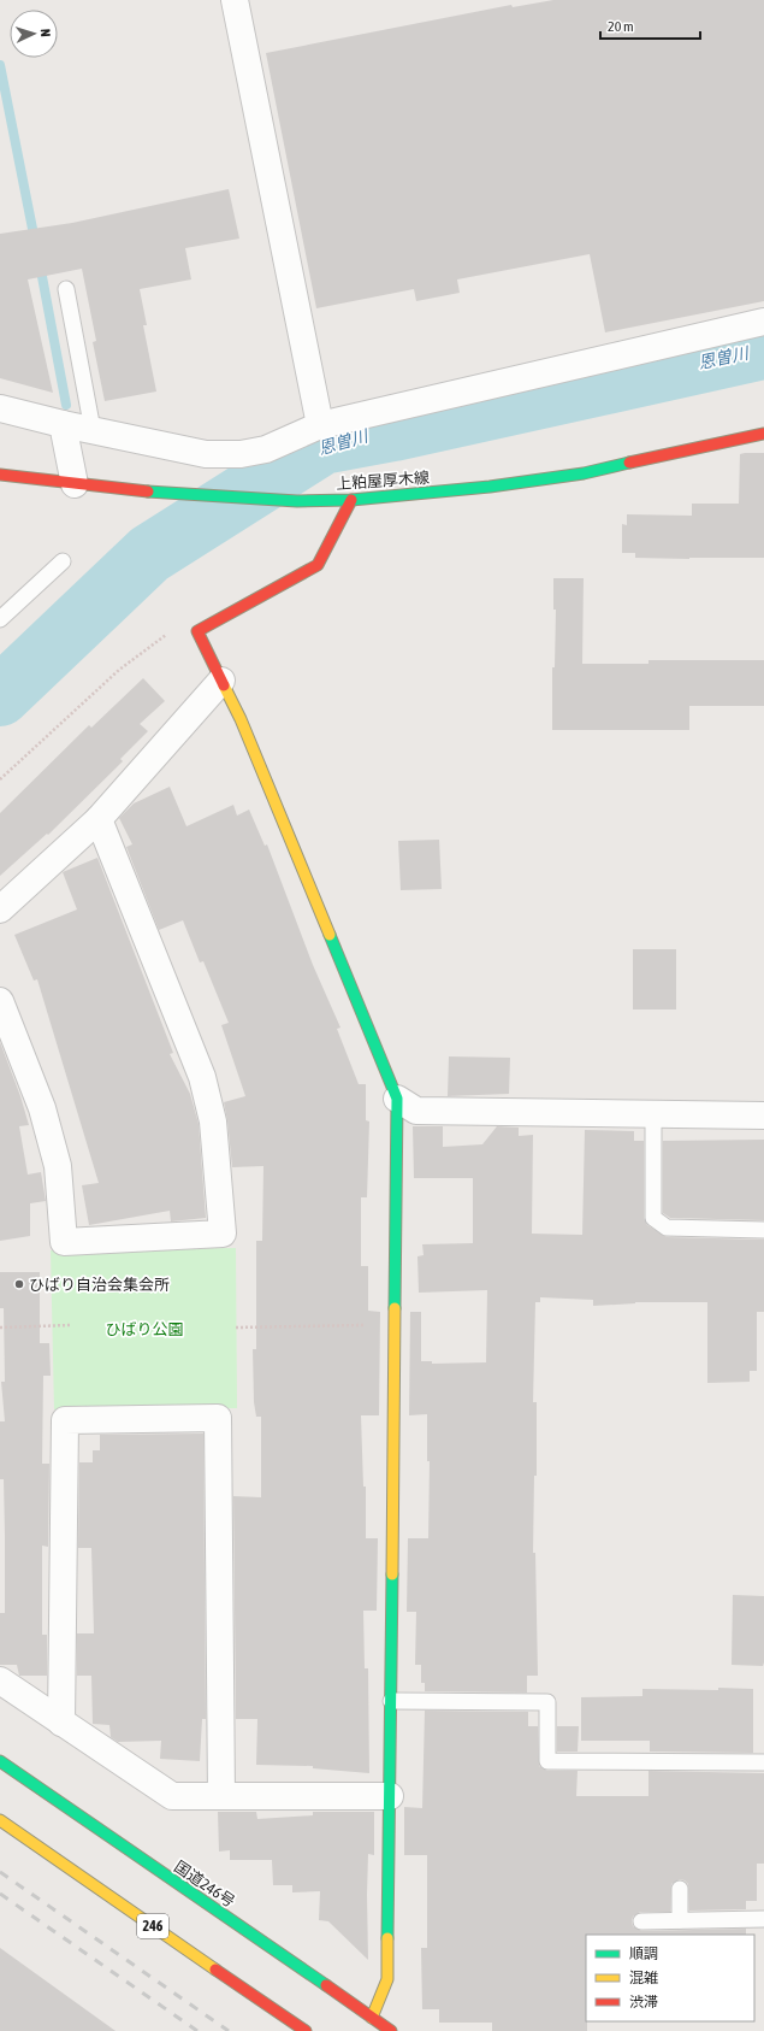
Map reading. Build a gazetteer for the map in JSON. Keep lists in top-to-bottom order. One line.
{"streets":{"main road":["上粕屋厚木線","国道246号","246"]},"water":["恩曽川"],"parks":["ひばり公園"],"places":["ひばり自治会集会所"],"legend":["順調","混雑","渋滞"],"scale_bar":"20 m","north":"right"}
